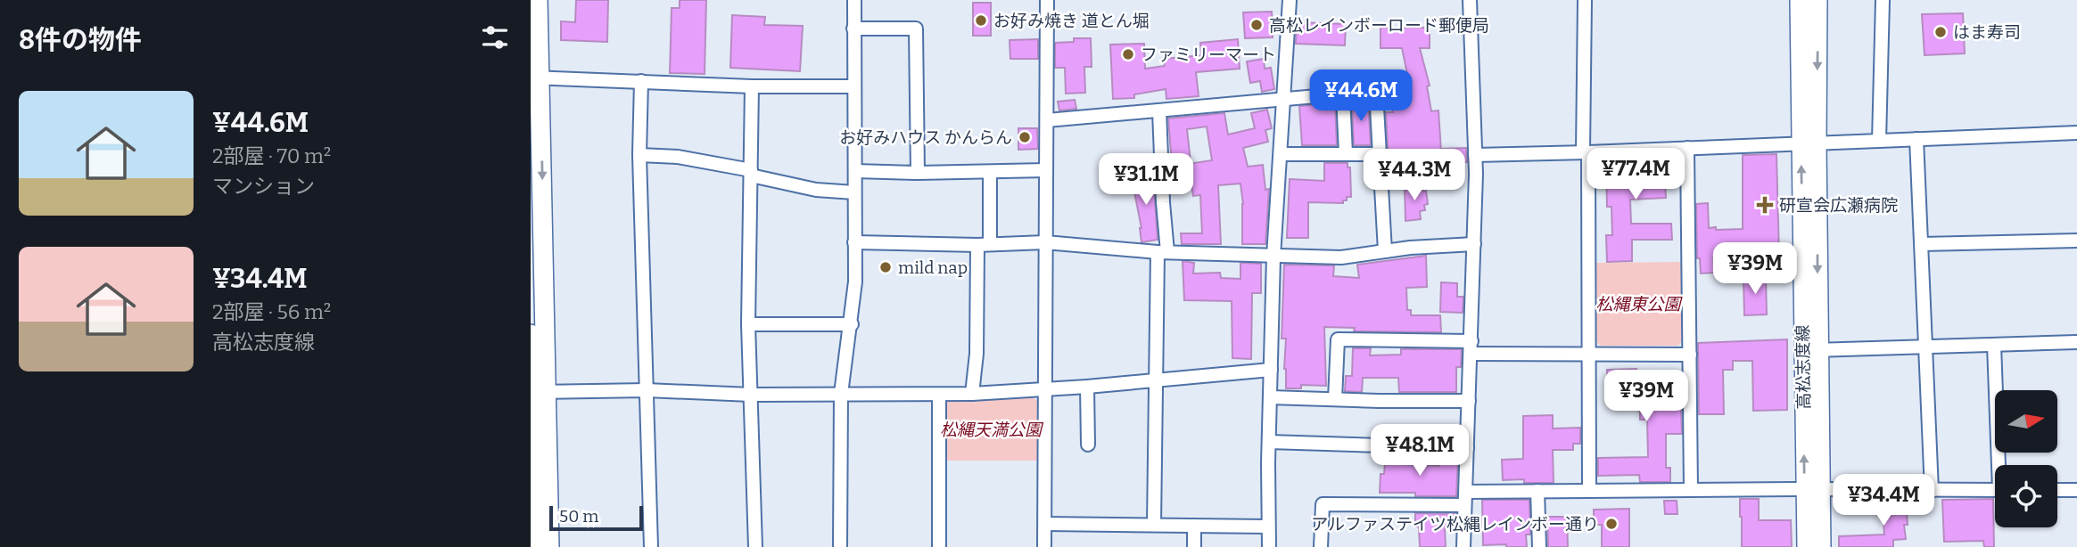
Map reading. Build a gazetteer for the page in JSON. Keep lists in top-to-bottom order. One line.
{"streets":{"main road":["高松志度線"]},"parks":["松縄東公園","松縄天満公園"],"places":{"other":["お好み焼き 道とん堀","高松レインボーロード郵便局","はま寿司","ファミリーマート","お好みハウス かんらん","mild nap","アルファステイツ松縄レインボー通り"],"health":["研宣会広瀬病院"]},"scale_bar":"50 m","north":"right","page":{"heading":"8件の物件","price":["¥44.6M","¥77.4M","¥44.3M","¥31.1M","¥39M","¥39M","¥48.1M","¥34.4M"],"list":[{"name":"¥44.6M","note":"2部屋 · 70 m² · マンション"},{"name":"¥34.4M","note":"2部屋 · 56 m² · 高松志度線"}],"scale":"50 m"}}
